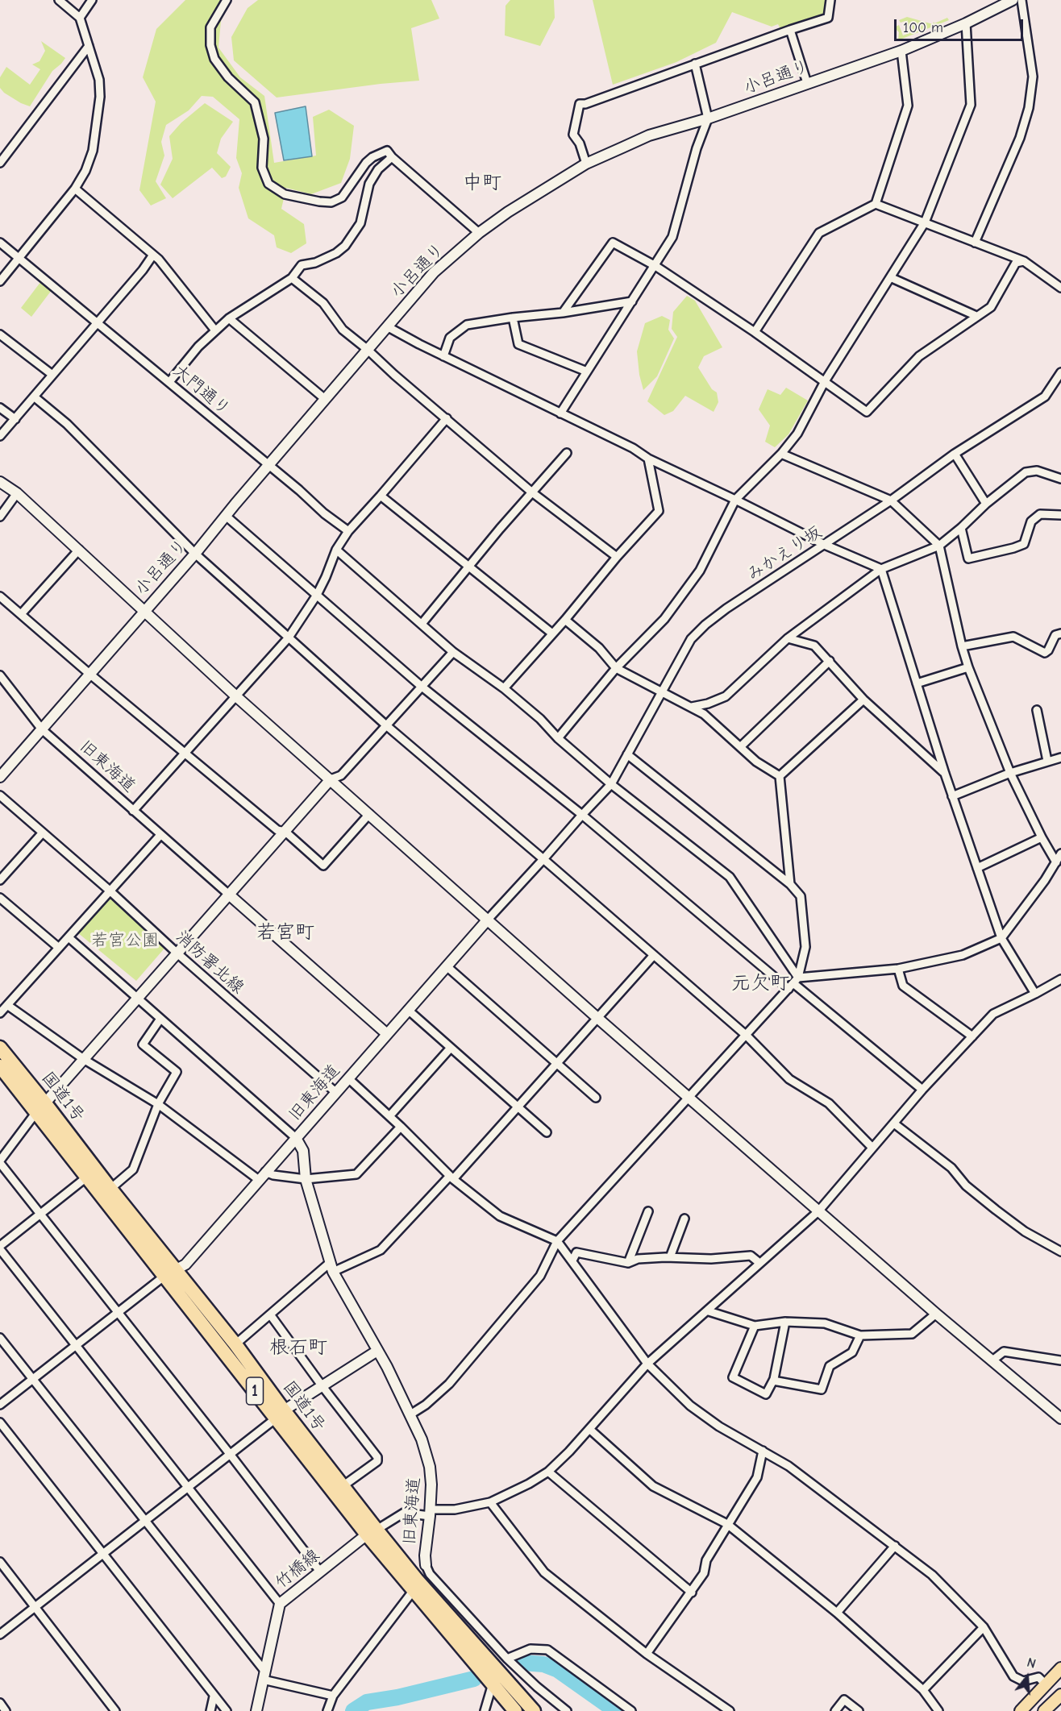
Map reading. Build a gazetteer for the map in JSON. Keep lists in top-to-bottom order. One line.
{"streets":{"highway":["国道1号","1"],"street":["小呂通り","大門通り","みかえり坂","旧東海道","消防署北線","竹橋線"]},"crossings":[["小呂通り","大門通り"],["小呂通り","旧東海道"],["旧東海道","消防署北線"],["国道1号","竹橋線"]],"districts":["中町","若宮町","元欠町","根石町"],"parks":["若宮公園"],"scale_bar":"100 m","north":"top"}
